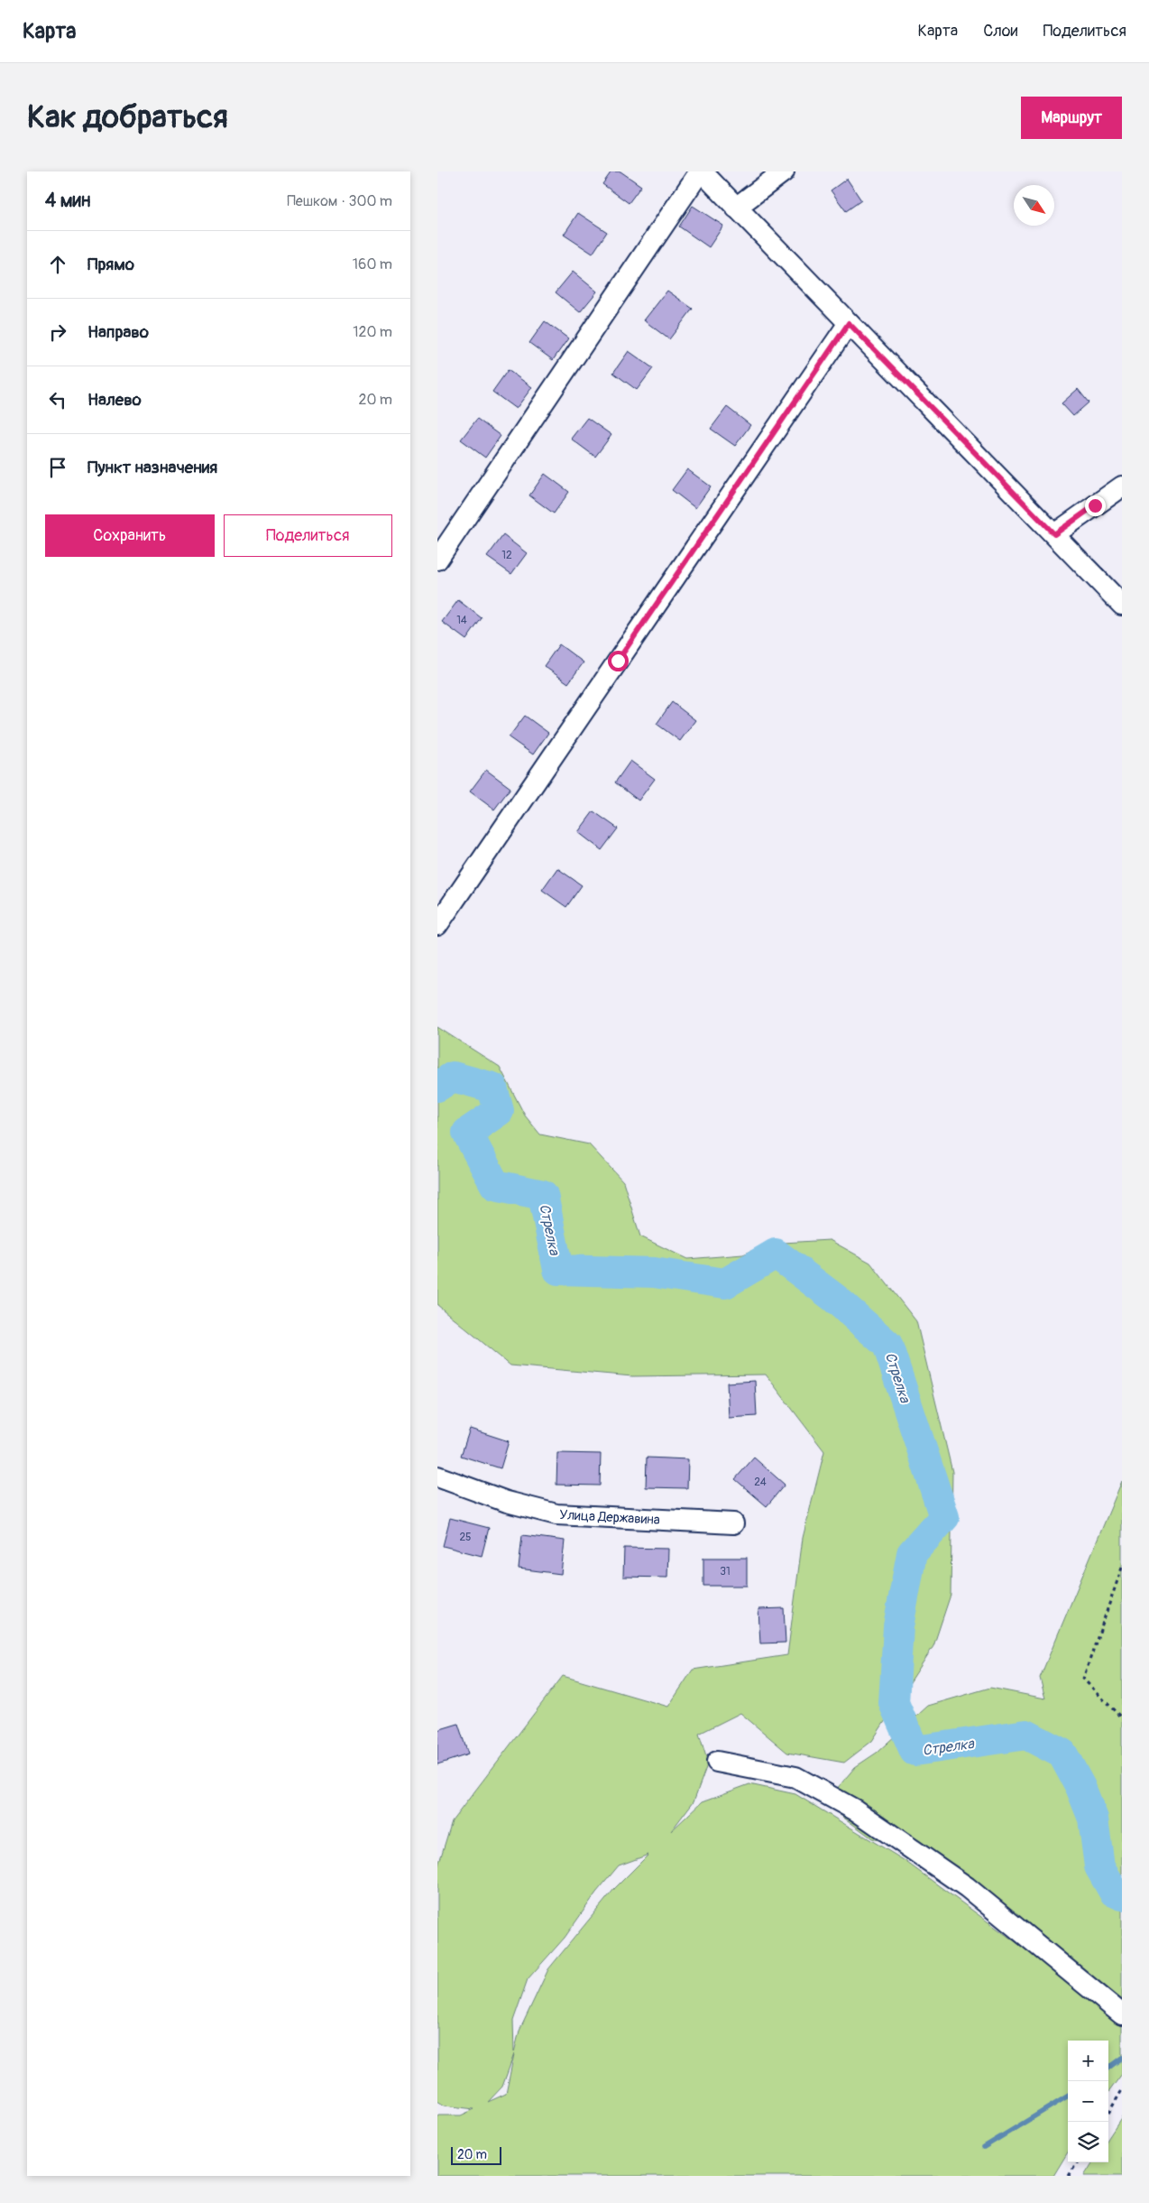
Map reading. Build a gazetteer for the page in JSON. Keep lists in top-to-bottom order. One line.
{"streets":{"street":["Улица Державина"]},"water":["Стрелка"],"house_numbers":["12","14","24","25","31"],"scale_bar":"20 m","north":"bottom right","page":{"header":"Карта","nav":["Карта","Слои","Поделиться"],"buttons":["Маршрут",["Сохранить","Поделиться"]],"title":"Как добраться","heading":["4 мин","Пешком · 300 m"],"list":[["Прямо","160 m"],["Направо","120 m"],["Налево","20 m"],"Пункт назначения"],"map_buttons":["+","−"],"scale":"20 m"}}
